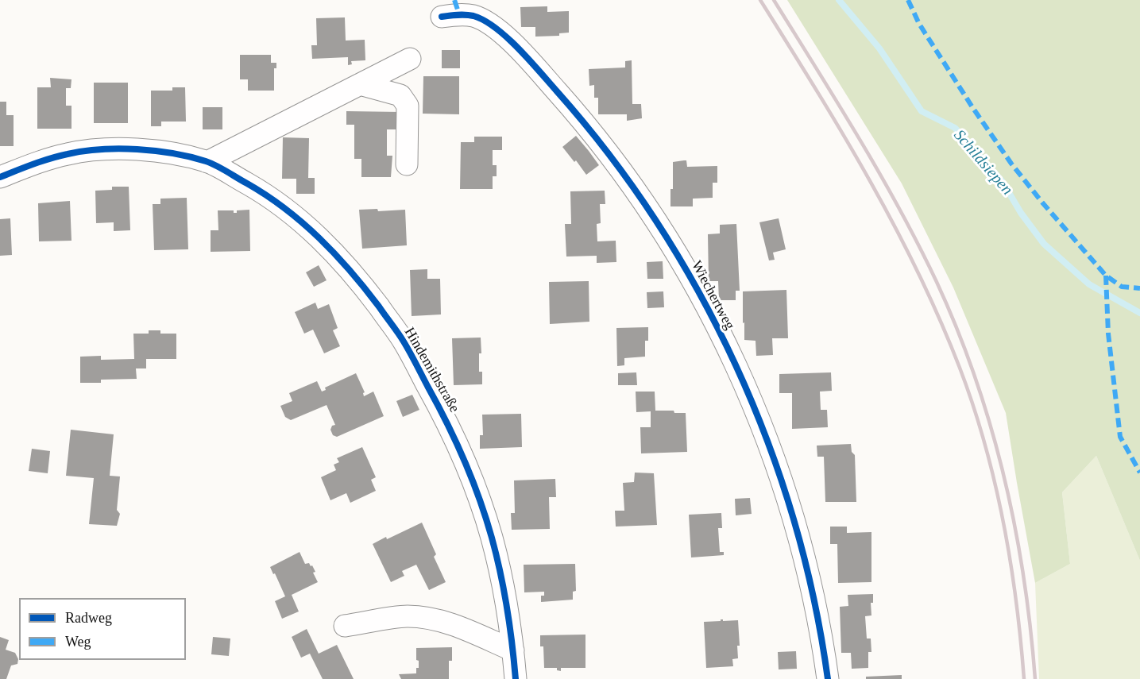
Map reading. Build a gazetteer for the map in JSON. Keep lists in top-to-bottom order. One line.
{"streets":{"street":["Wiechertweg","Hindemithstraße"]},"water":["Schildsiepen"],"legend":["Radweg","Weg"]}
